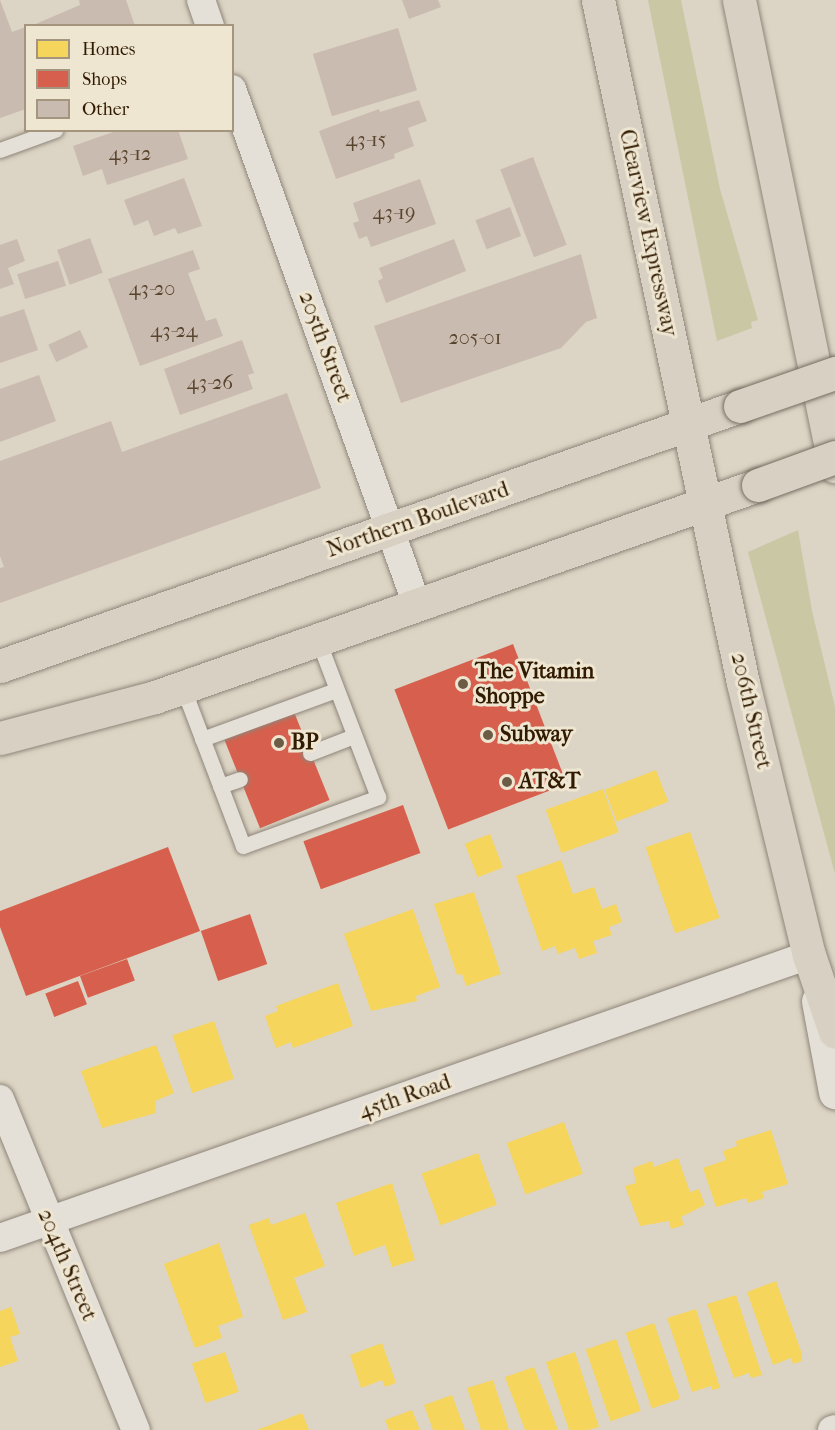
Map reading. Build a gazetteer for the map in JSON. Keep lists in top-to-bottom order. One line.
{"streets":{"main road":["Clearview Expressway","Northern Boulevard","206th Street"],"street":["205th Street","45th Road","204th Street"]},"crossings":[["Clearview Expressway","Northern Boulevard"],["Clearview Expressway","206th Street"],["205th Street","Northern Boulevard"],["206th Street","45th Road"],["45th Road","204th Street"]],"places":["The Vitamin Shoppe","Subway","BP","AT&T"],"house_numbers":["43-15","43-12","43-19","43-20","43-24","205-01","43-26"],"legend":["Homes","Shops","Other"]}
